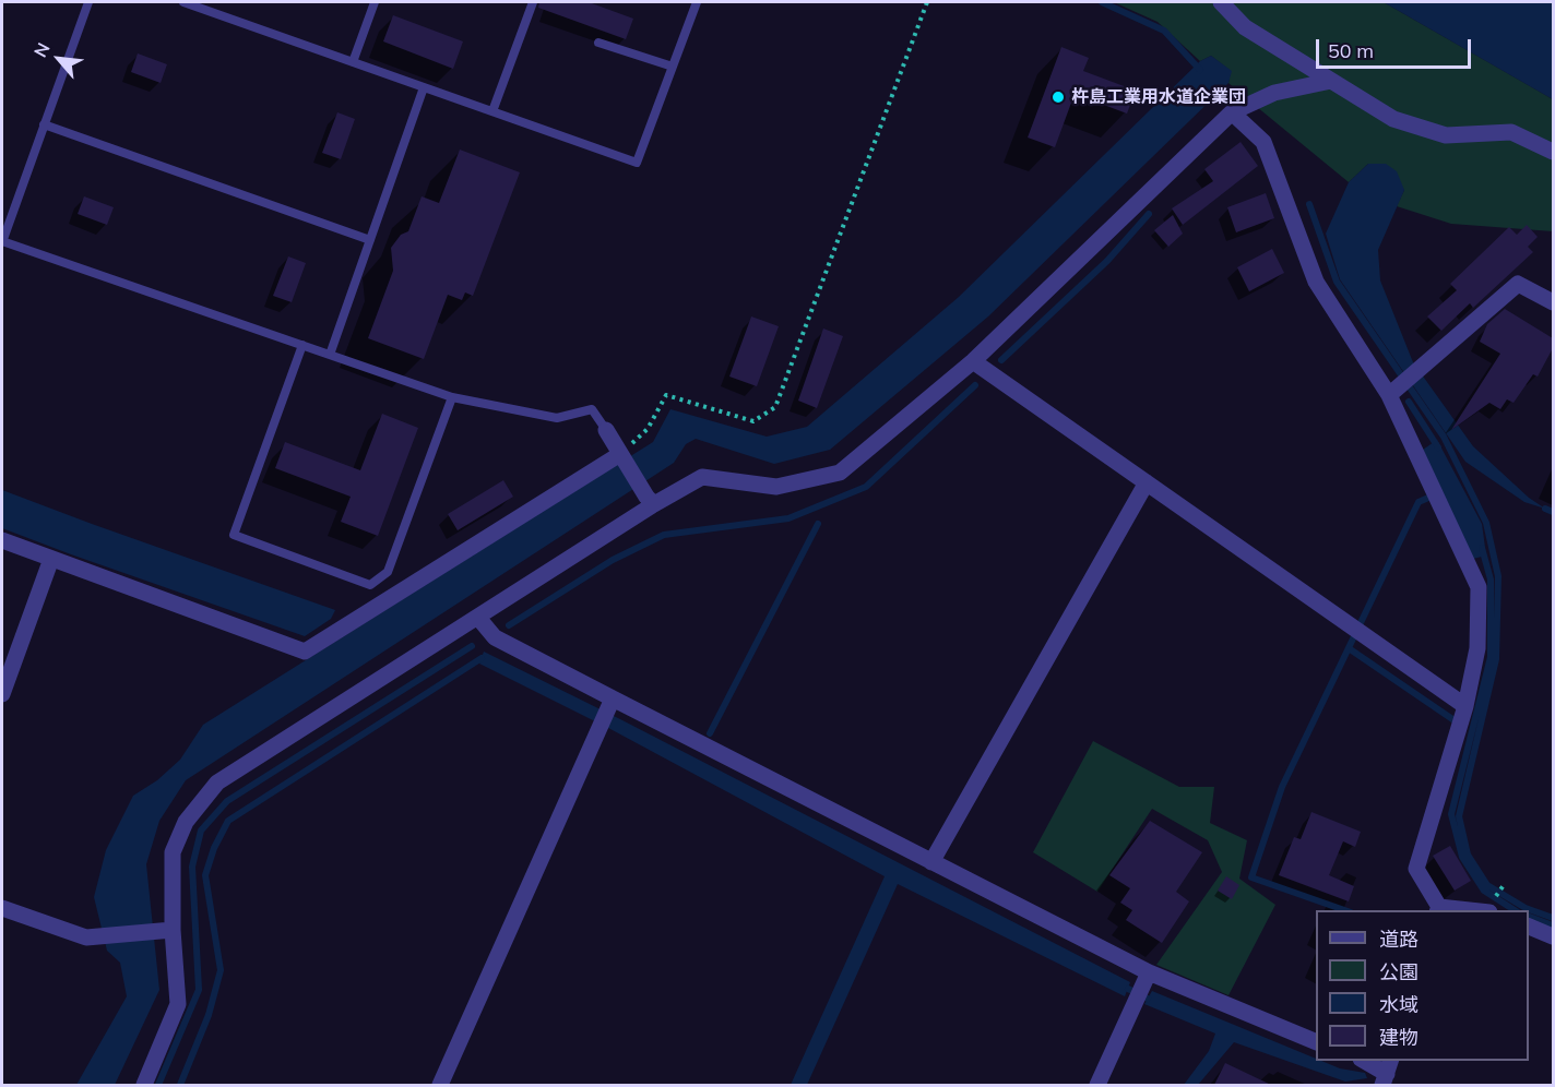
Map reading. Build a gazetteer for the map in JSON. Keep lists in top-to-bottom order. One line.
{"places":["杵島工業用水道企業団"],"legend":["道路","公園","水域","建物"],"scale_bar":"50 m","north":"top left"}
